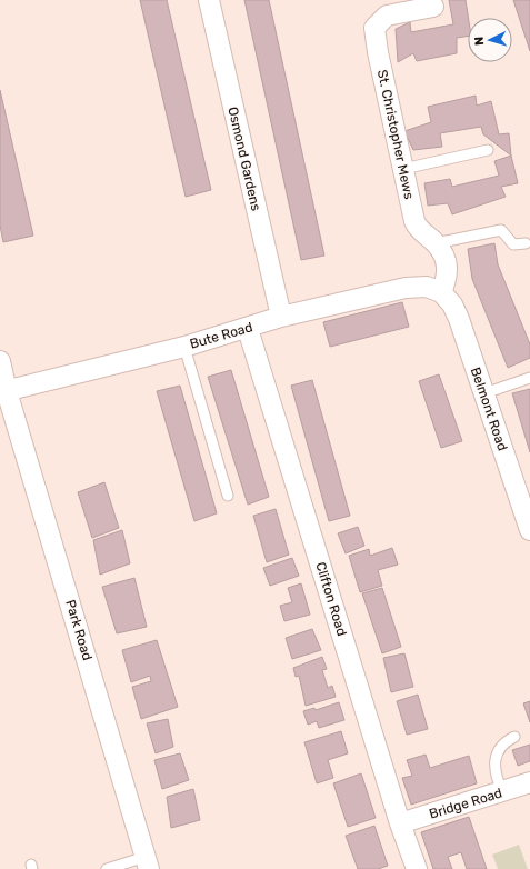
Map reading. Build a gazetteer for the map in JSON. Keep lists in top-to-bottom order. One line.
{"streets":{"street":["St. Christopher Mews","Osmond Gardens","Bute Road","Belmont Road","Clifton Road","Park Road","Bridge Road"]},"crossings":[["St. Christopher Mews","Bute Road"],["St. Christopher Mews","Belmont Road"],["Osmond Gardens","Bute Road"],["Bute Road","Belmont Road"],["Bute Road","Clifton Road"],["Bute Road","Park Road"],["Clifton Road","Bridge Road"]],"north":"left"}
